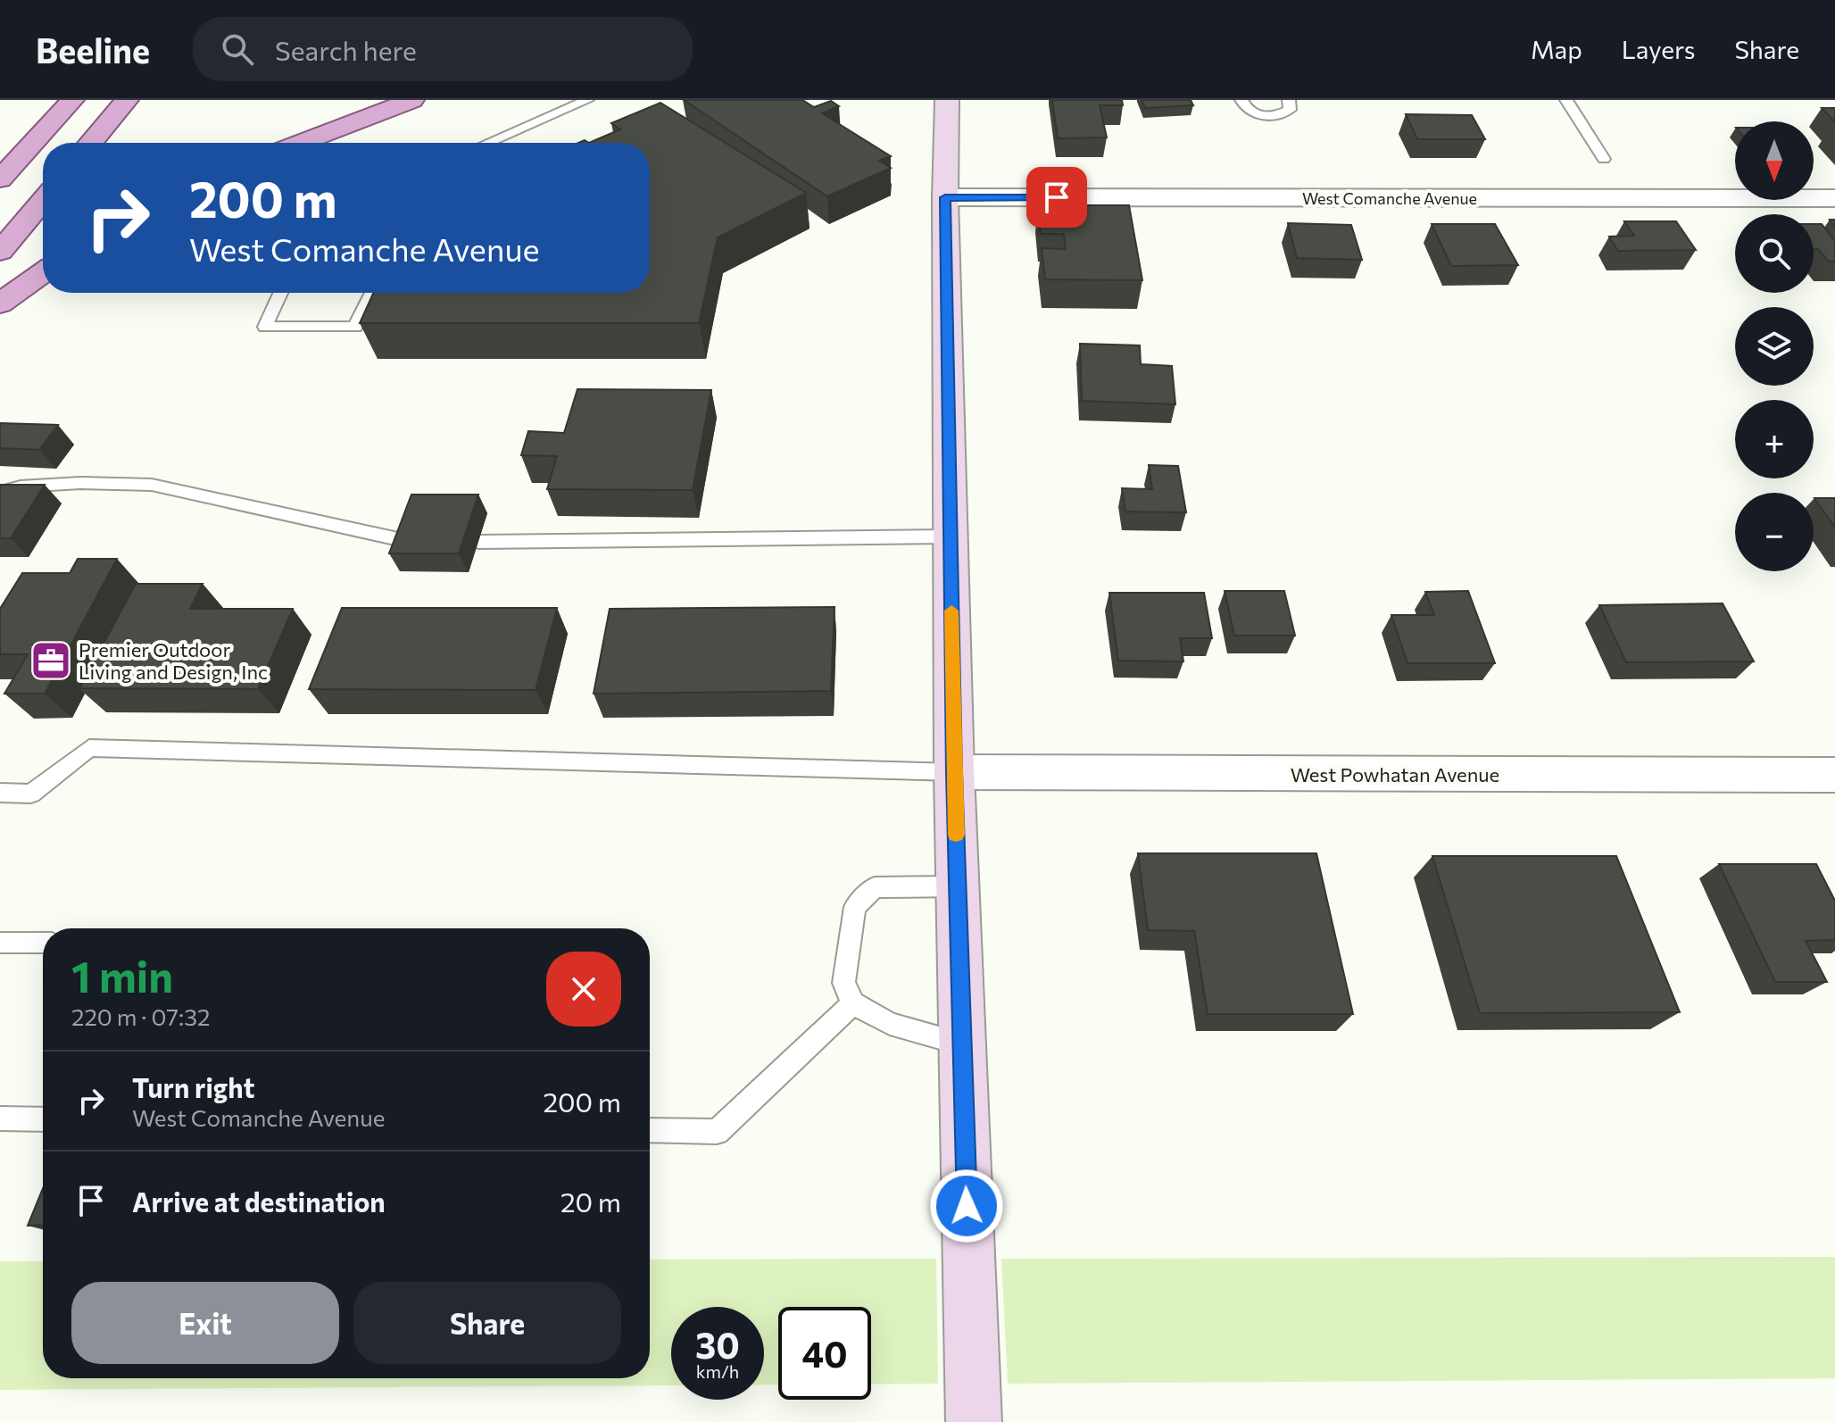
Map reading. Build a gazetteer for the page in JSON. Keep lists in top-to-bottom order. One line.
{"streets":{"street":["West Comanche Avenue","West Powhatan Avenue"]},"places":{"office":["Premier Outdoor Living and Design, Inc"]},"north":"bottom","page":{"header":"Beeline","search":"Search here","nav":["Map","Layers","Share"],"map_buttons":["+","−"],"turn":["200 m","West Comanche Avenue"],"heading":["1 min","220 m · 07:32"],"list":[{"name":"Turn right","note":"West Comanche Avenue","value":"200 m"},{"name":"Arrive at destination","value":"20 m"}],"buttons":["Exit","Share"],"speed":"30 km/h","limit":"40"}}
